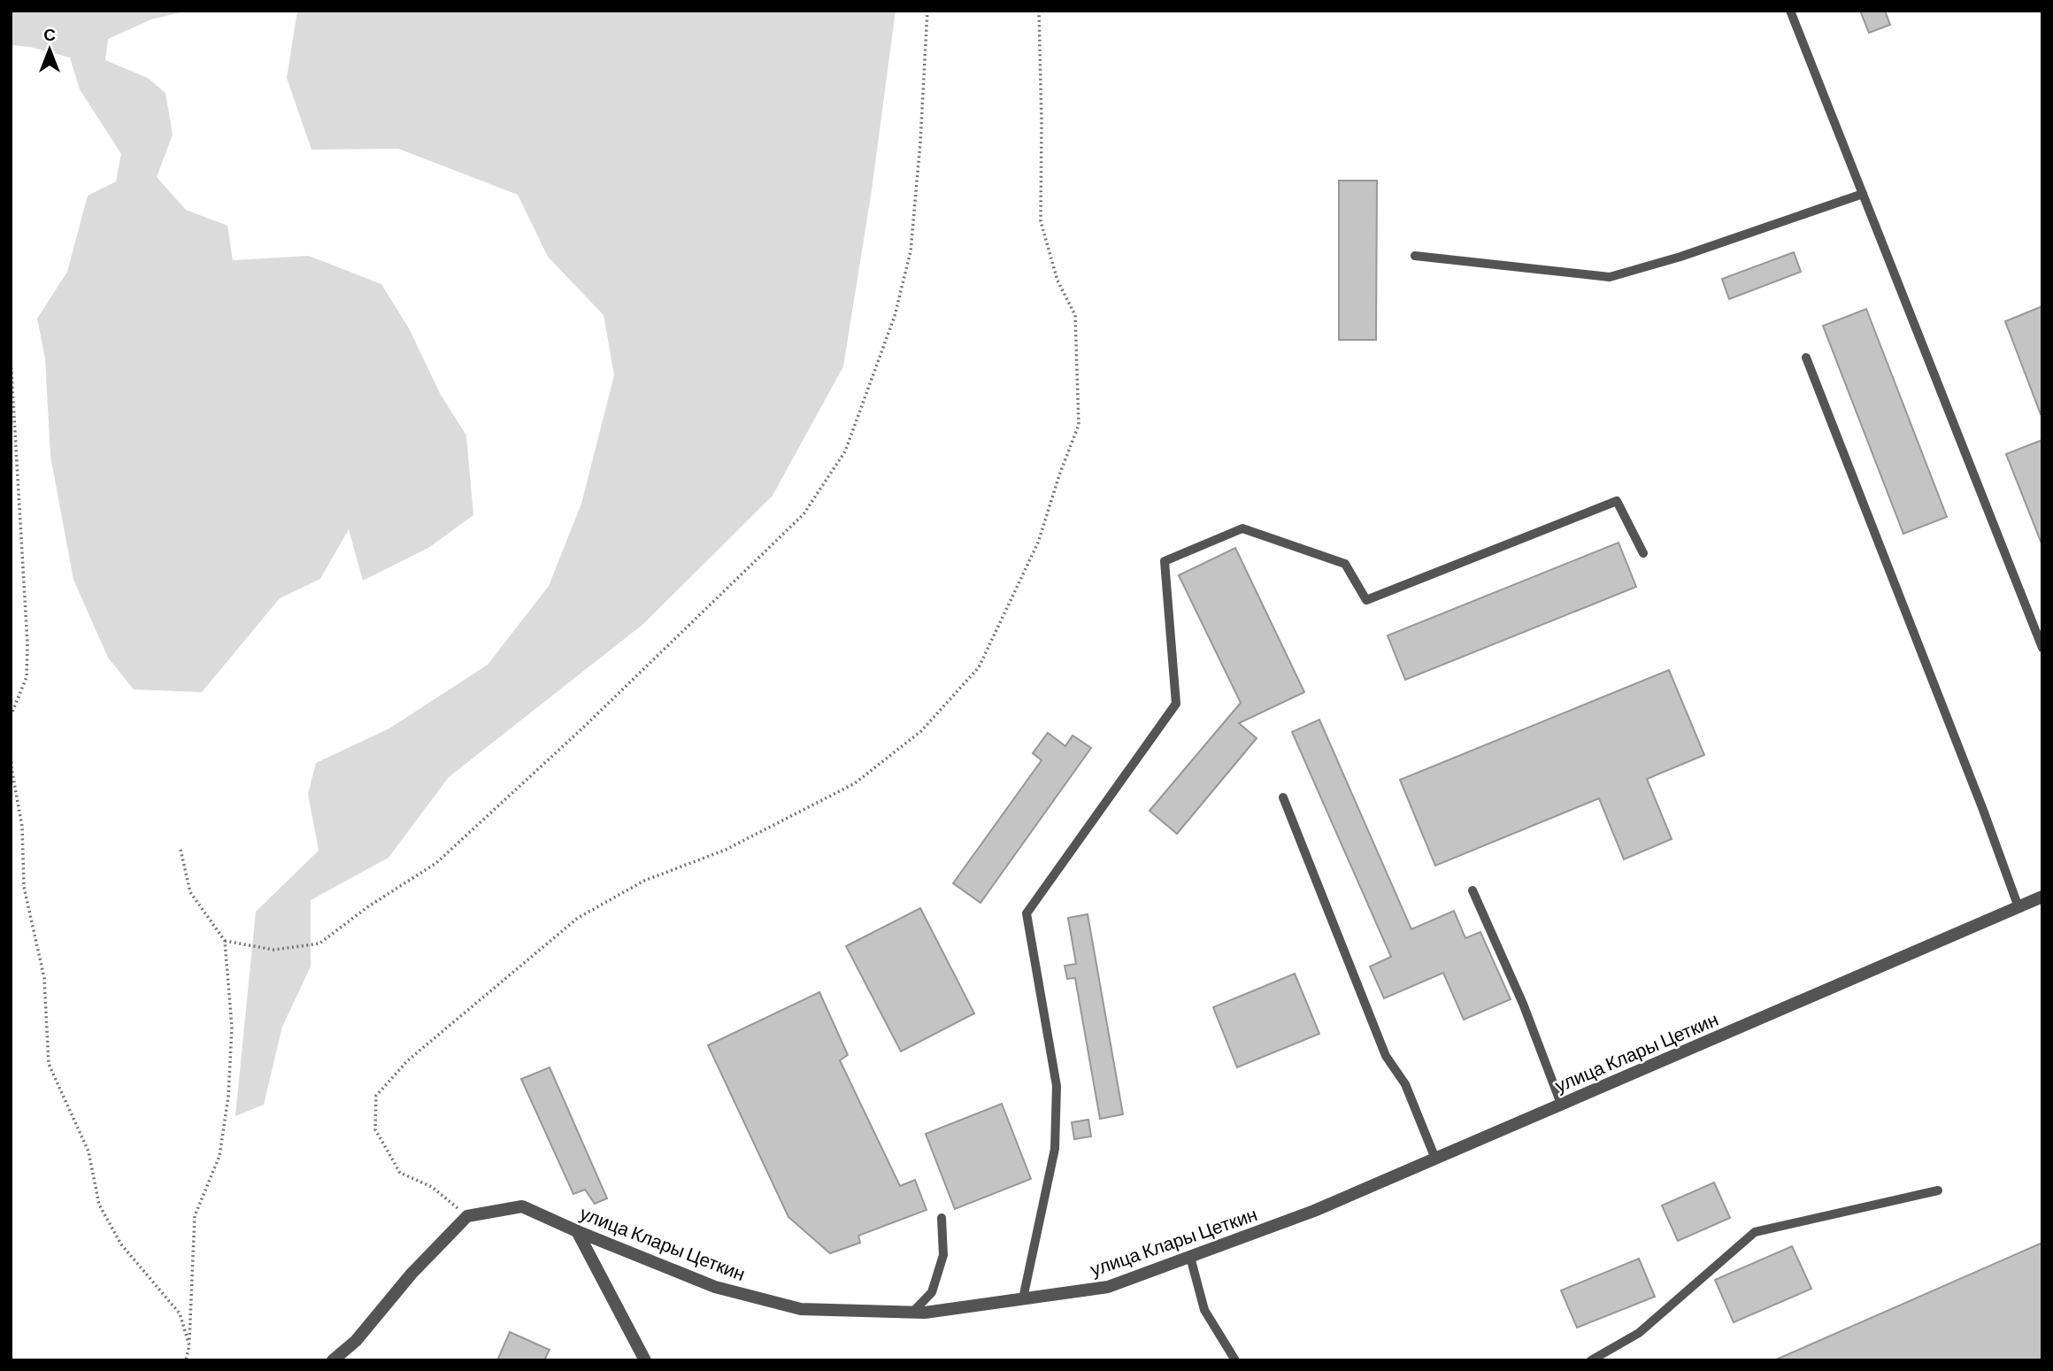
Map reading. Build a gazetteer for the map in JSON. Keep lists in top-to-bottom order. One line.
{"streets":{"street":["улица Клары Цеткин"]},"north":"top"}
